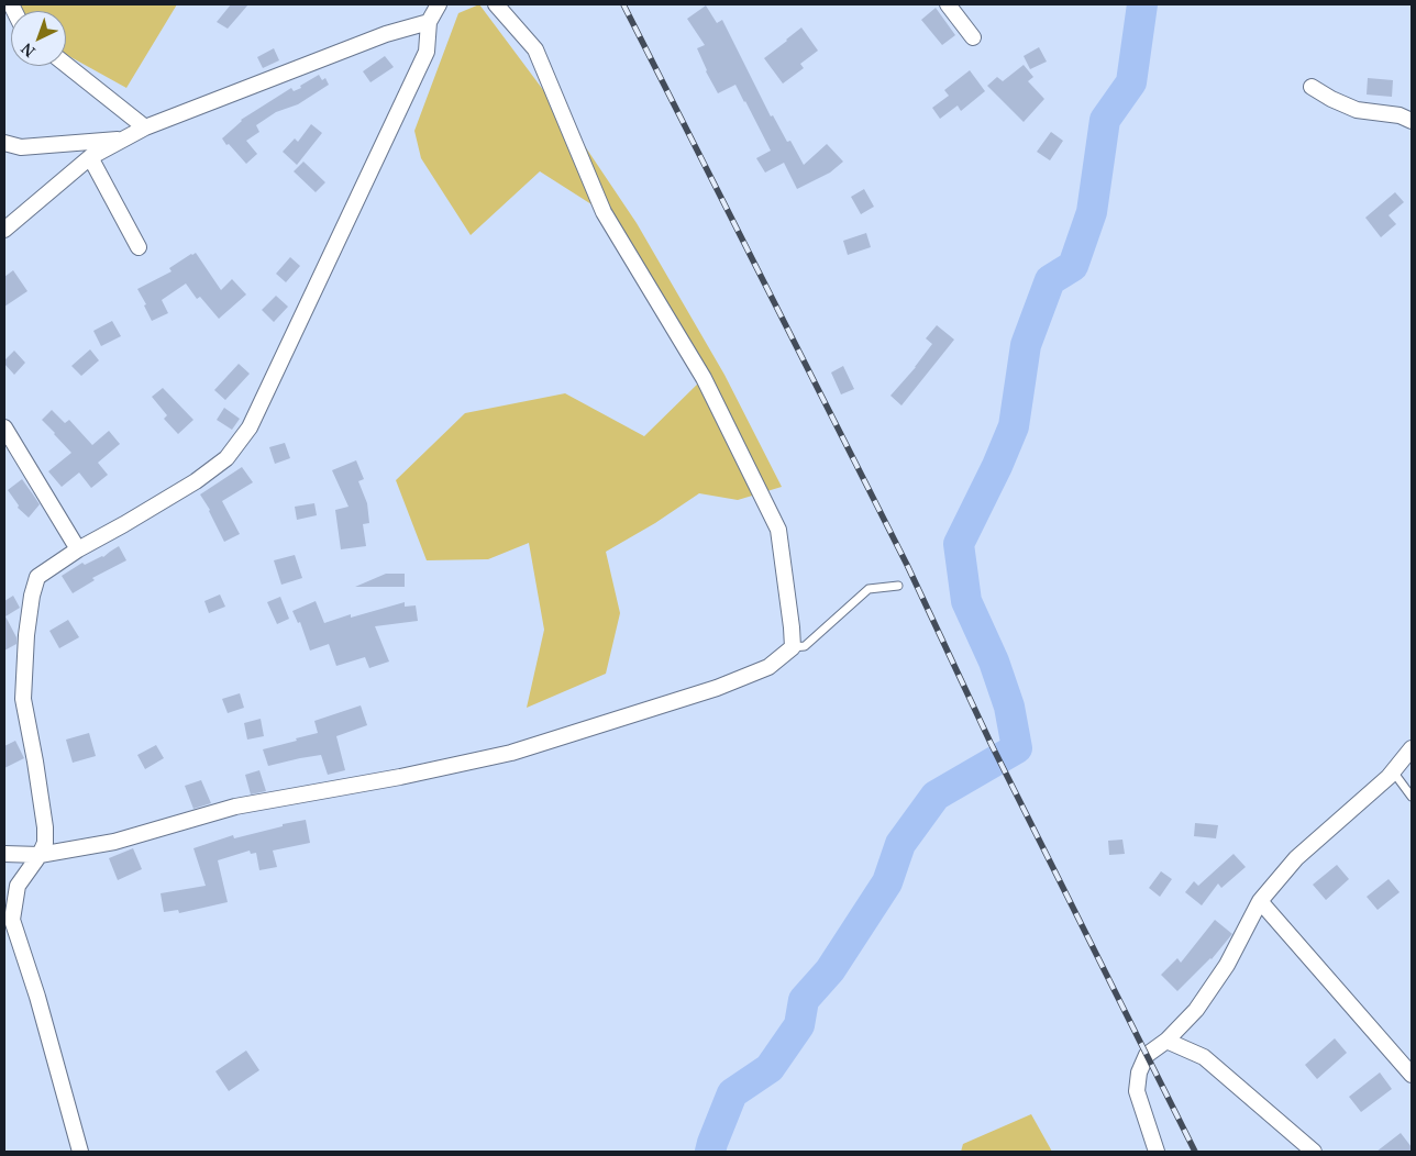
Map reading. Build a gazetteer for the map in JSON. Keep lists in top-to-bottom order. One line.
{"north":"bottom left"}
